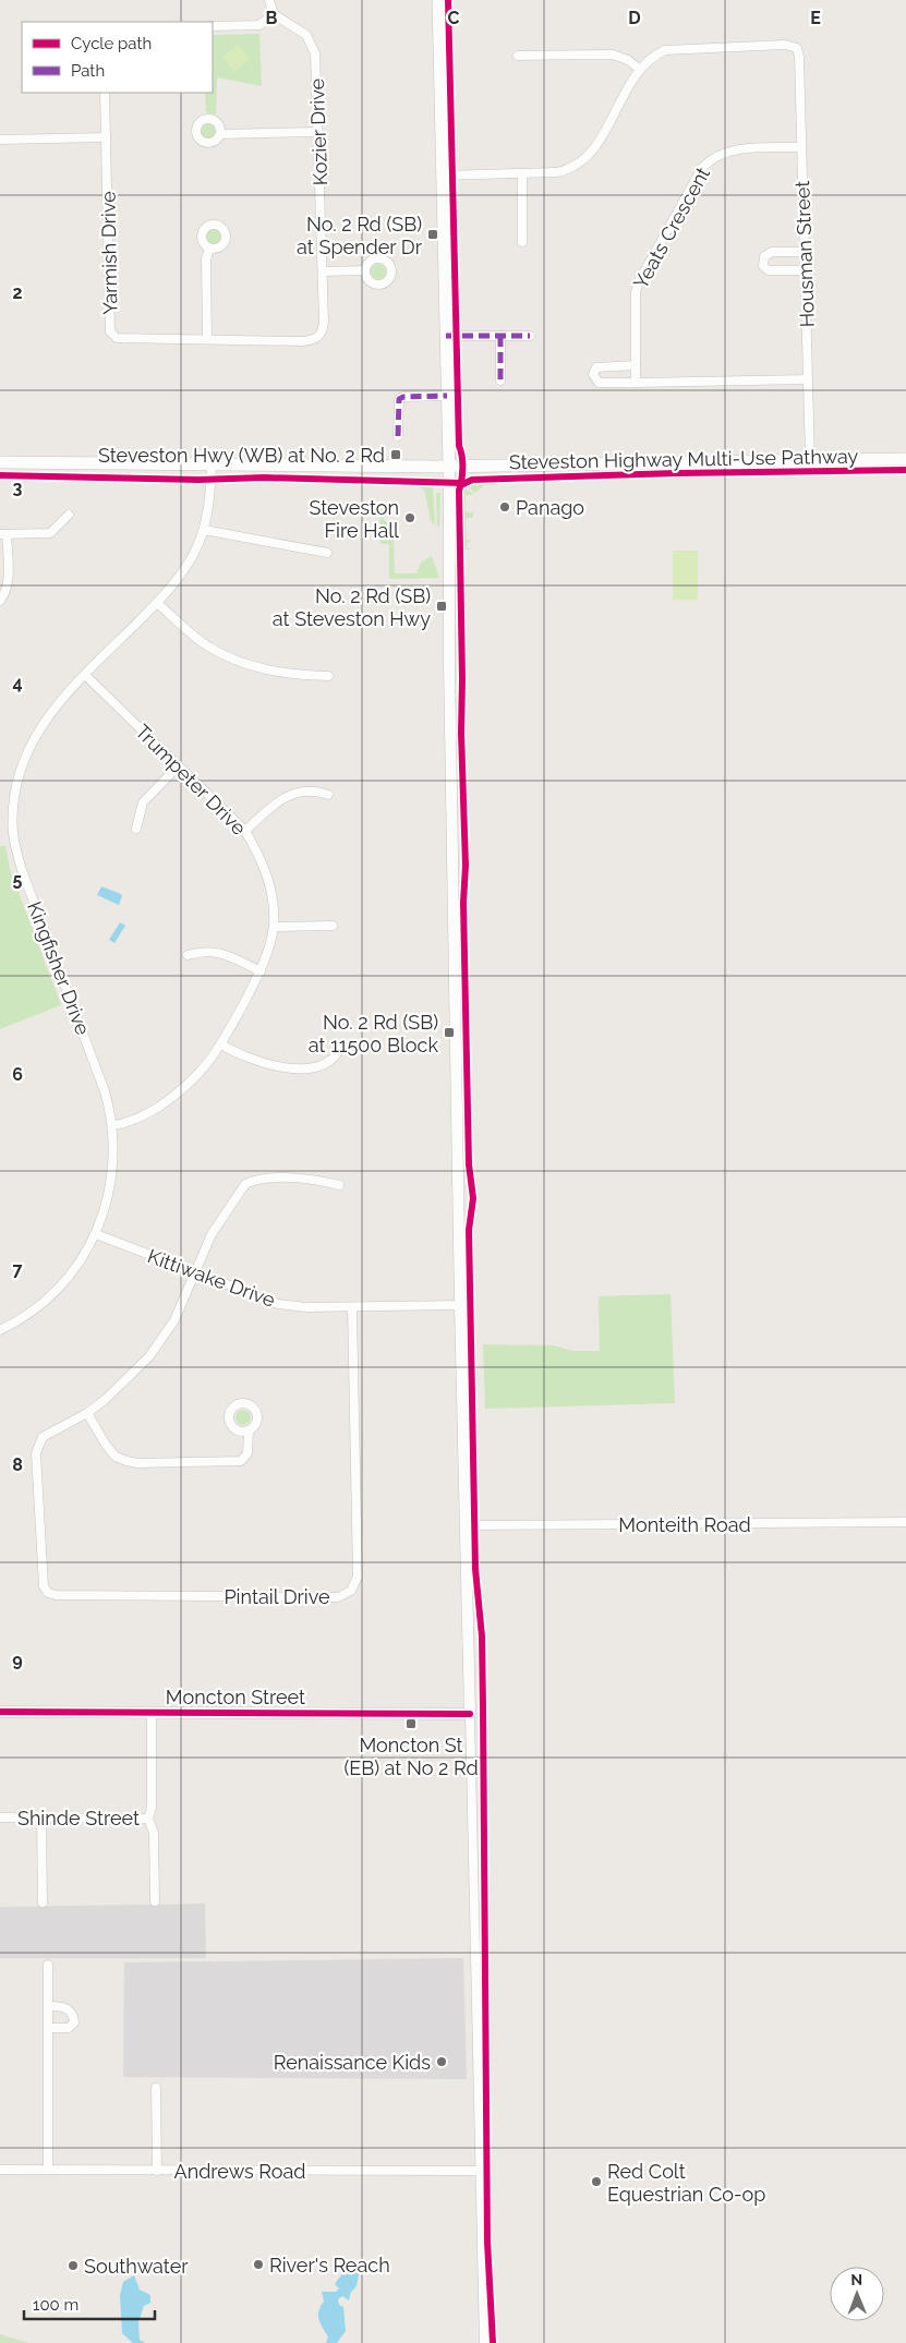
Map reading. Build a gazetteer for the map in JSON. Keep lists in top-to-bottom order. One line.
{"streets":{"street":["Kozier Drive","Yeats Crescent","Yarmish Drive","Housman Street","Trumpeter Drive","Kingfisher Drive","Kittiwake Drive","Monteith Road","Pintail Drive","Moncton Street","Shinde Street","Andrews Road"],"cycle path":["Steveston Highway Multi-Use Pathway"]},"crossings":[["Kozier Drive","Yarmish Drive"],["Yeats Crescent","Housman Street"],["Trumpeter Drive","Kingfisher Drive"],["Kingfisher Drive","Kittiwake Drive"],["Kittiwake Drive","Pintail Drive"],["Moncton Street","Shinde Street"]],"places":{"transit":["No. 2 Rd (SB) at Spender Dr","Steveston Hwy (WB) at No. 2 Rd","No. 2 Rd (SB) at Steveston Hwy","No. 2 Rd (SB) at 11500 Block","Moncton St (EB) at No 2 Rd"],"other":["Panago","Steveston Fire Hall","Renaissance Kids","Red Colt Equestrian Co-op","River's Reach","Southwater"]},"legend":["Cycle path","Path"],"scale_bar":"100 m","north":"top","grid":{"columns":["B","C","D","E"],"rows":["2","3","4","5","6","7","8","9"]}}
